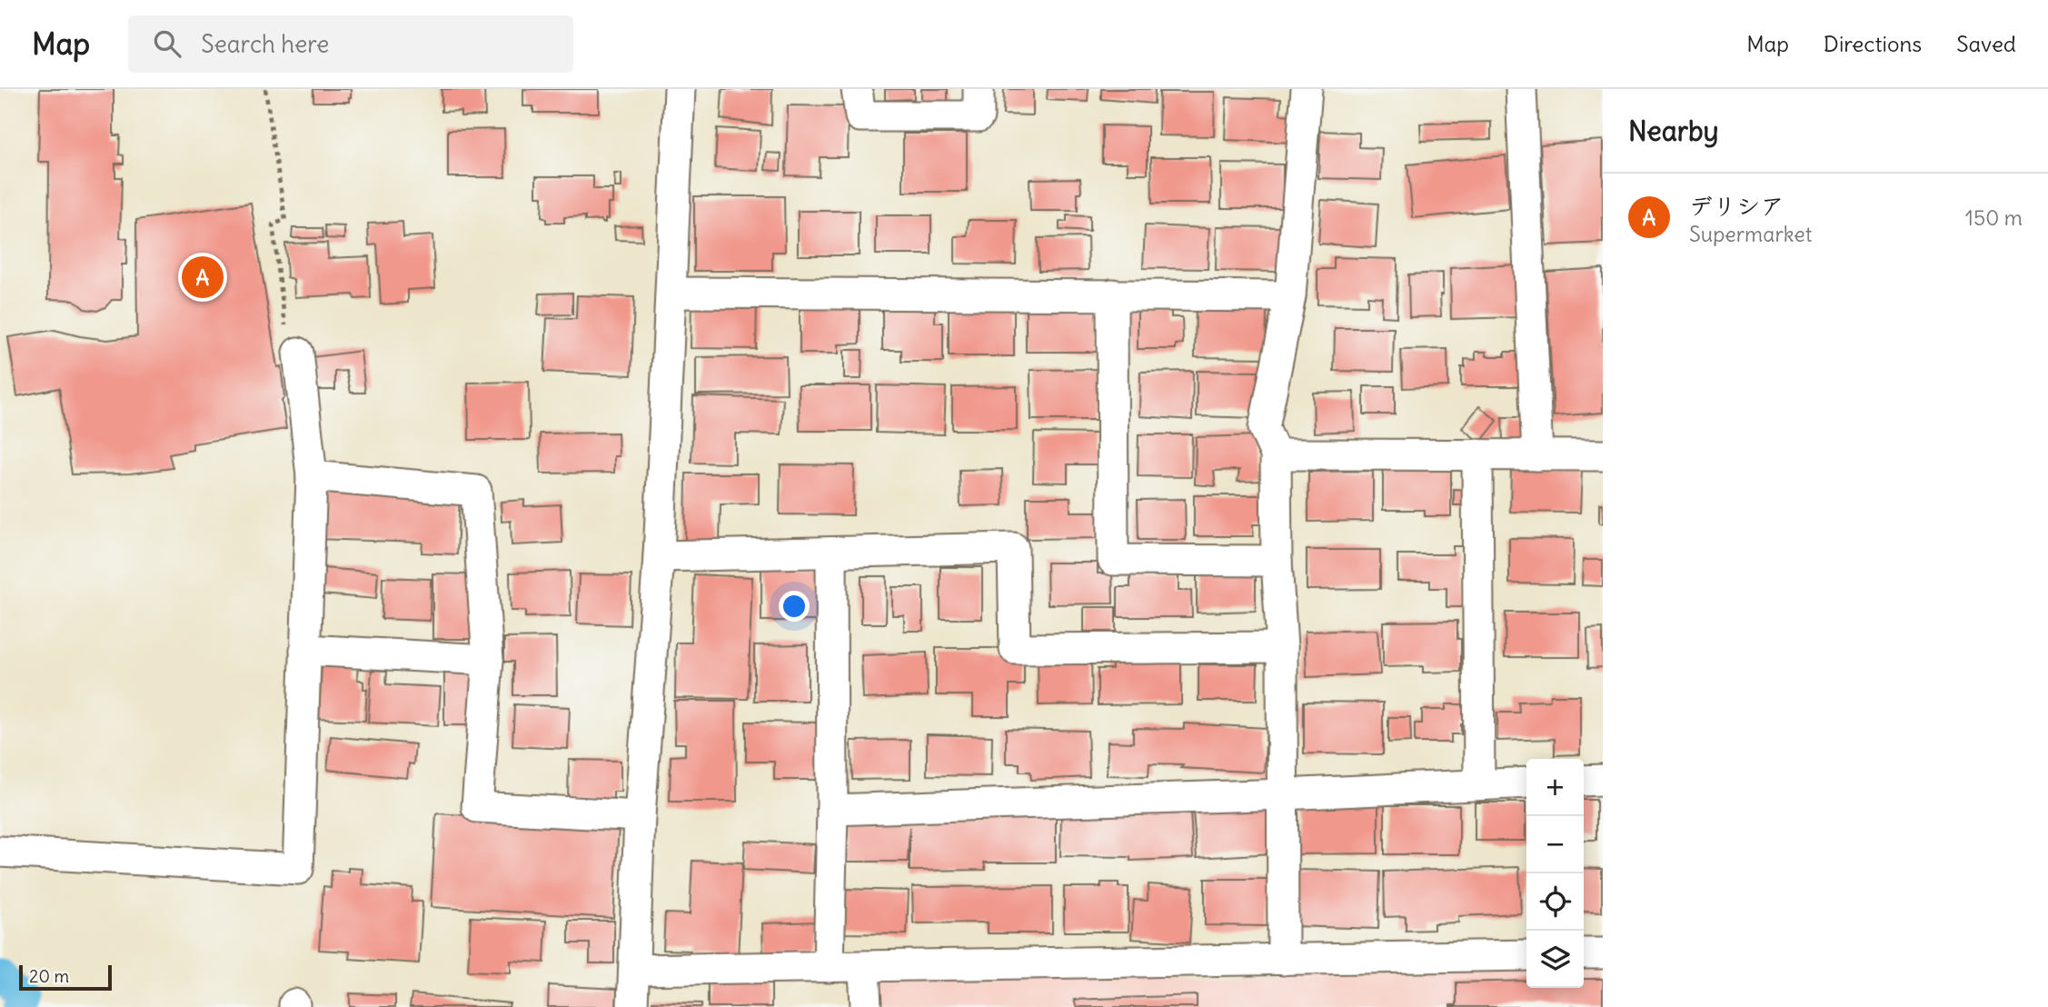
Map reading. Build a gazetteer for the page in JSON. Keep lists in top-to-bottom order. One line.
{"scale_bar":"20 m","page":{"header":"Map","search":"Search here","nav":["Map","Directions","Saved"],"heading":"Nearby","list":[{"mark":"A","name":"デリシア","note":"Supermarket","value":"150 m"}],"pins":"A","map_buttons":["+","−"],"scale":"20 m"}}
